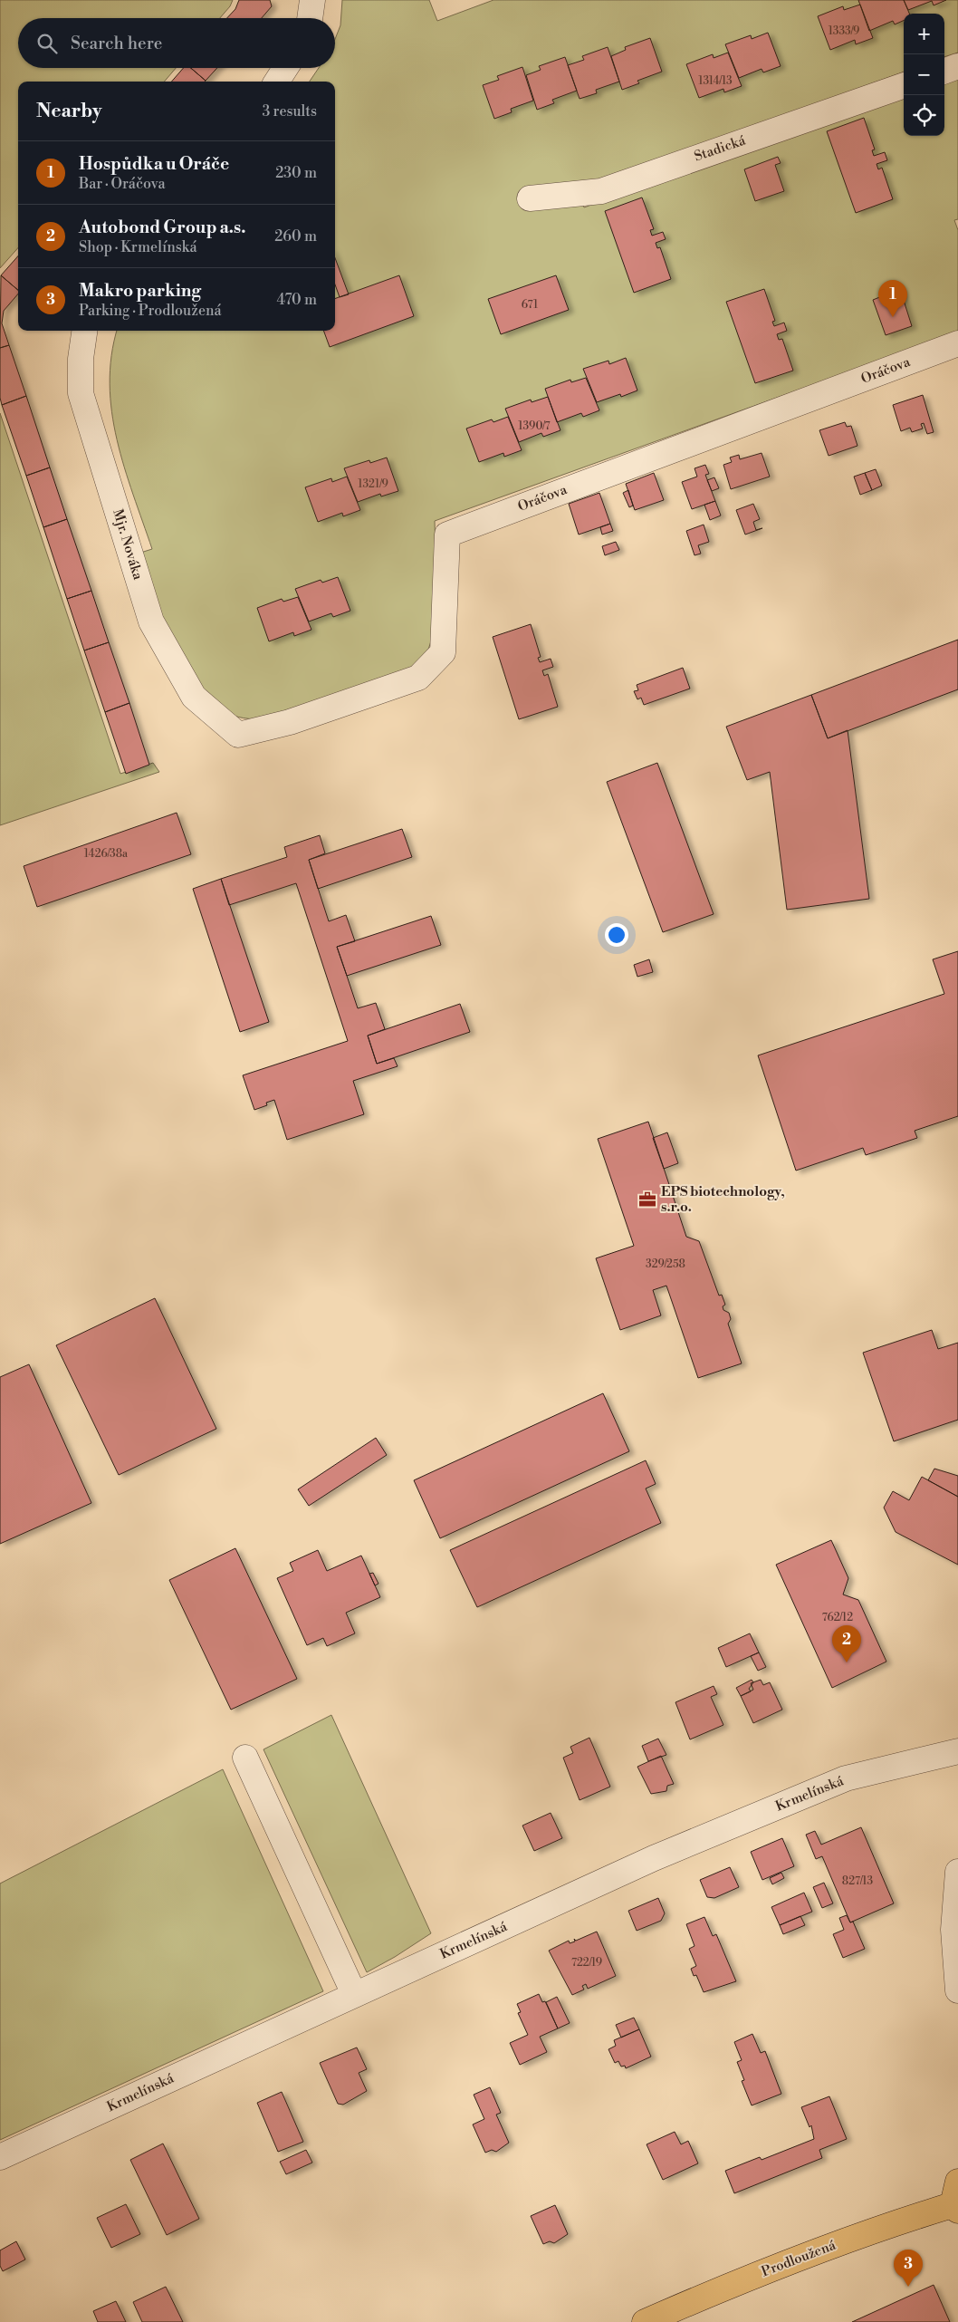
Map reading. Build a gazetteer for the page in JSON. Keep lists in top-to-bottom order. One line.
{"streets":{"main road":["Prodloužená"],"street":["Stadická","Oráčova","Mjr. Nováka","Krmelínská"]},"crossings":[["Oráčova","Mjr. Nováka"]],"places":{"office":["EPS biotechnology, s.r.o."]},"house_numbers":["1333/9","1314/13","671","1390/7","1321/9","1426/38a","329/258","762/12","827/13","722/19"],"page":{"map_buttons":["+","−"],"search":"Search here","heading":["Nearby","3 results"],"list":[{"mark":"1","name":"Hospůdka u Oráče","note":"Bar · Oráčova","value":"230 m"},{"mark":"2","name":"Autobond Group a.s.","note":"Shop · Krmelínská","value":"260 m"},{"mark":"3","name":"Makro parking","note":"Parking · Prodloužená","value":"470 m"}],"pins":["1","2","3"]}}
